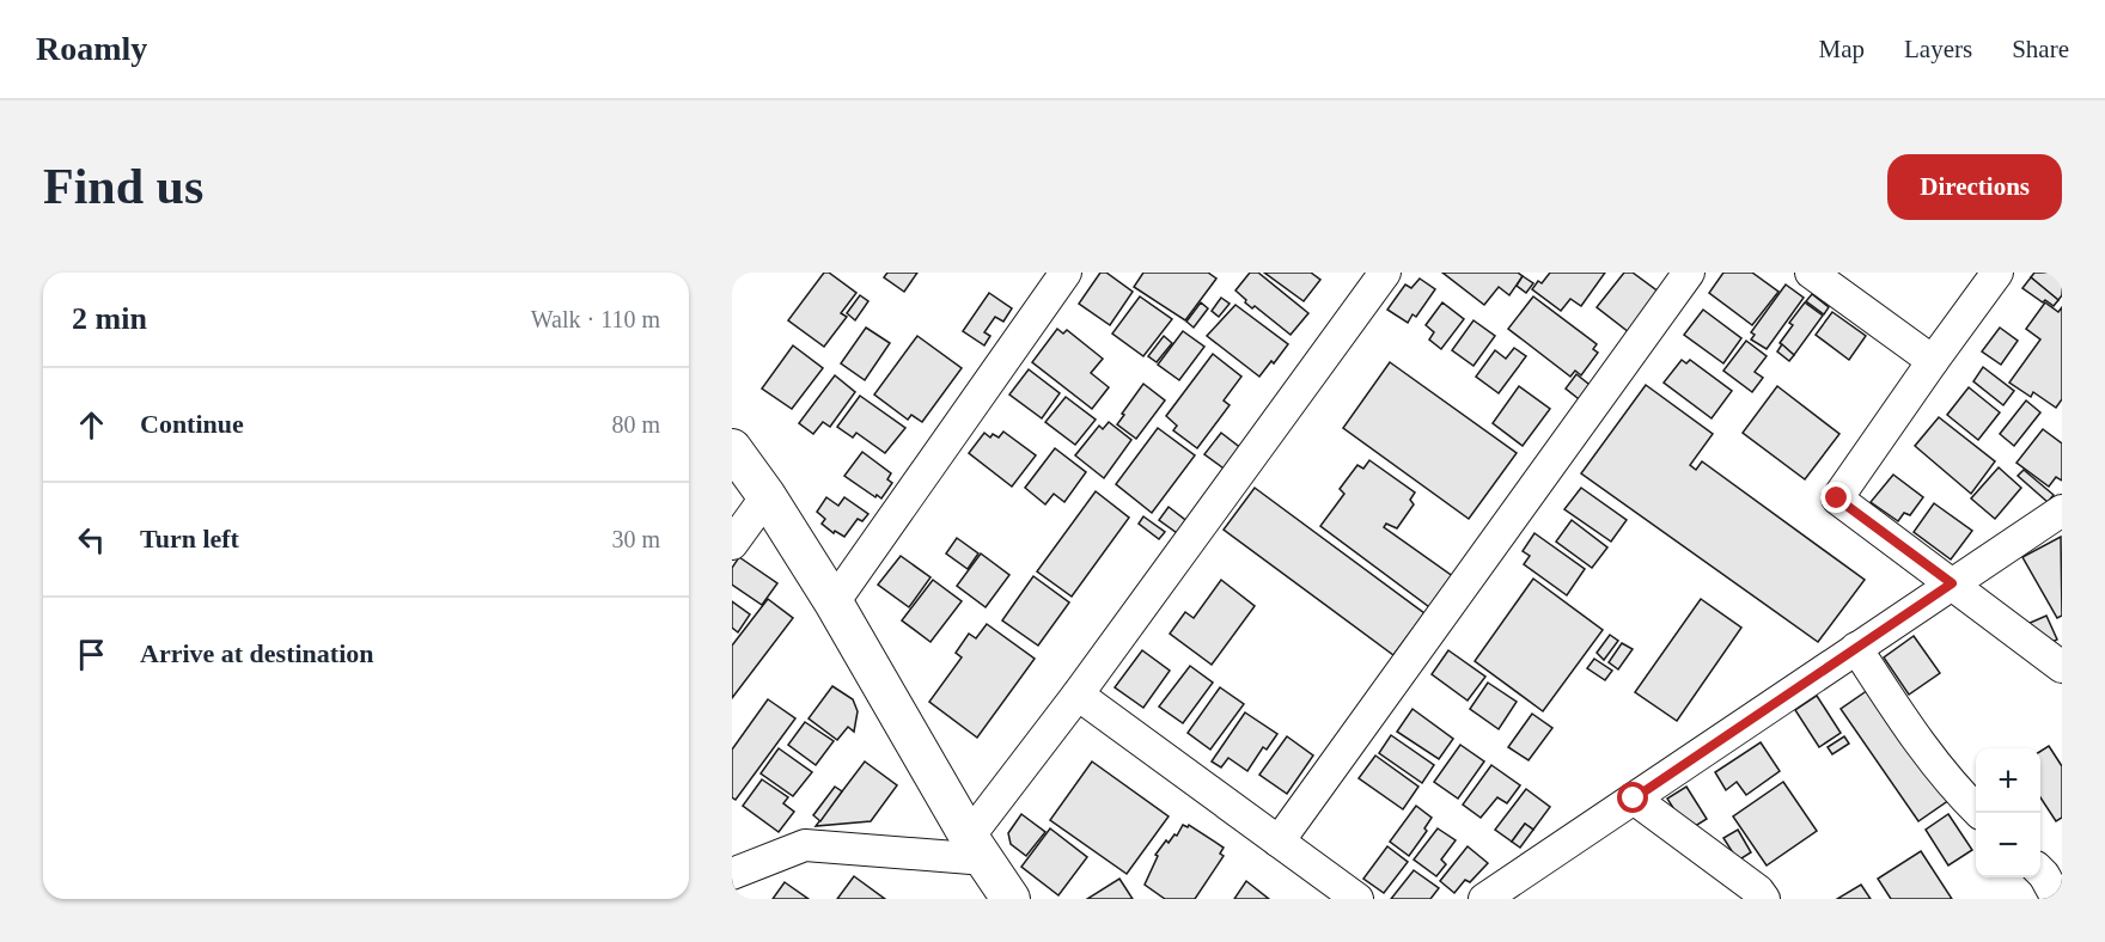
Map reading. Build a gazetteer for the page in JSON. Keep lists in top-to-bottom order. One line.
{"page":{"header":"Roamly","nav":["Map","Layers","Share"],"buttons":"Directions","title":"Find us","heading":["2 min","Walk · 110 m"],"list":[["Continue","80 m"],["Turn left","30 m"],"Arrive at destination"],"map_buttons":["+","−"]}}
